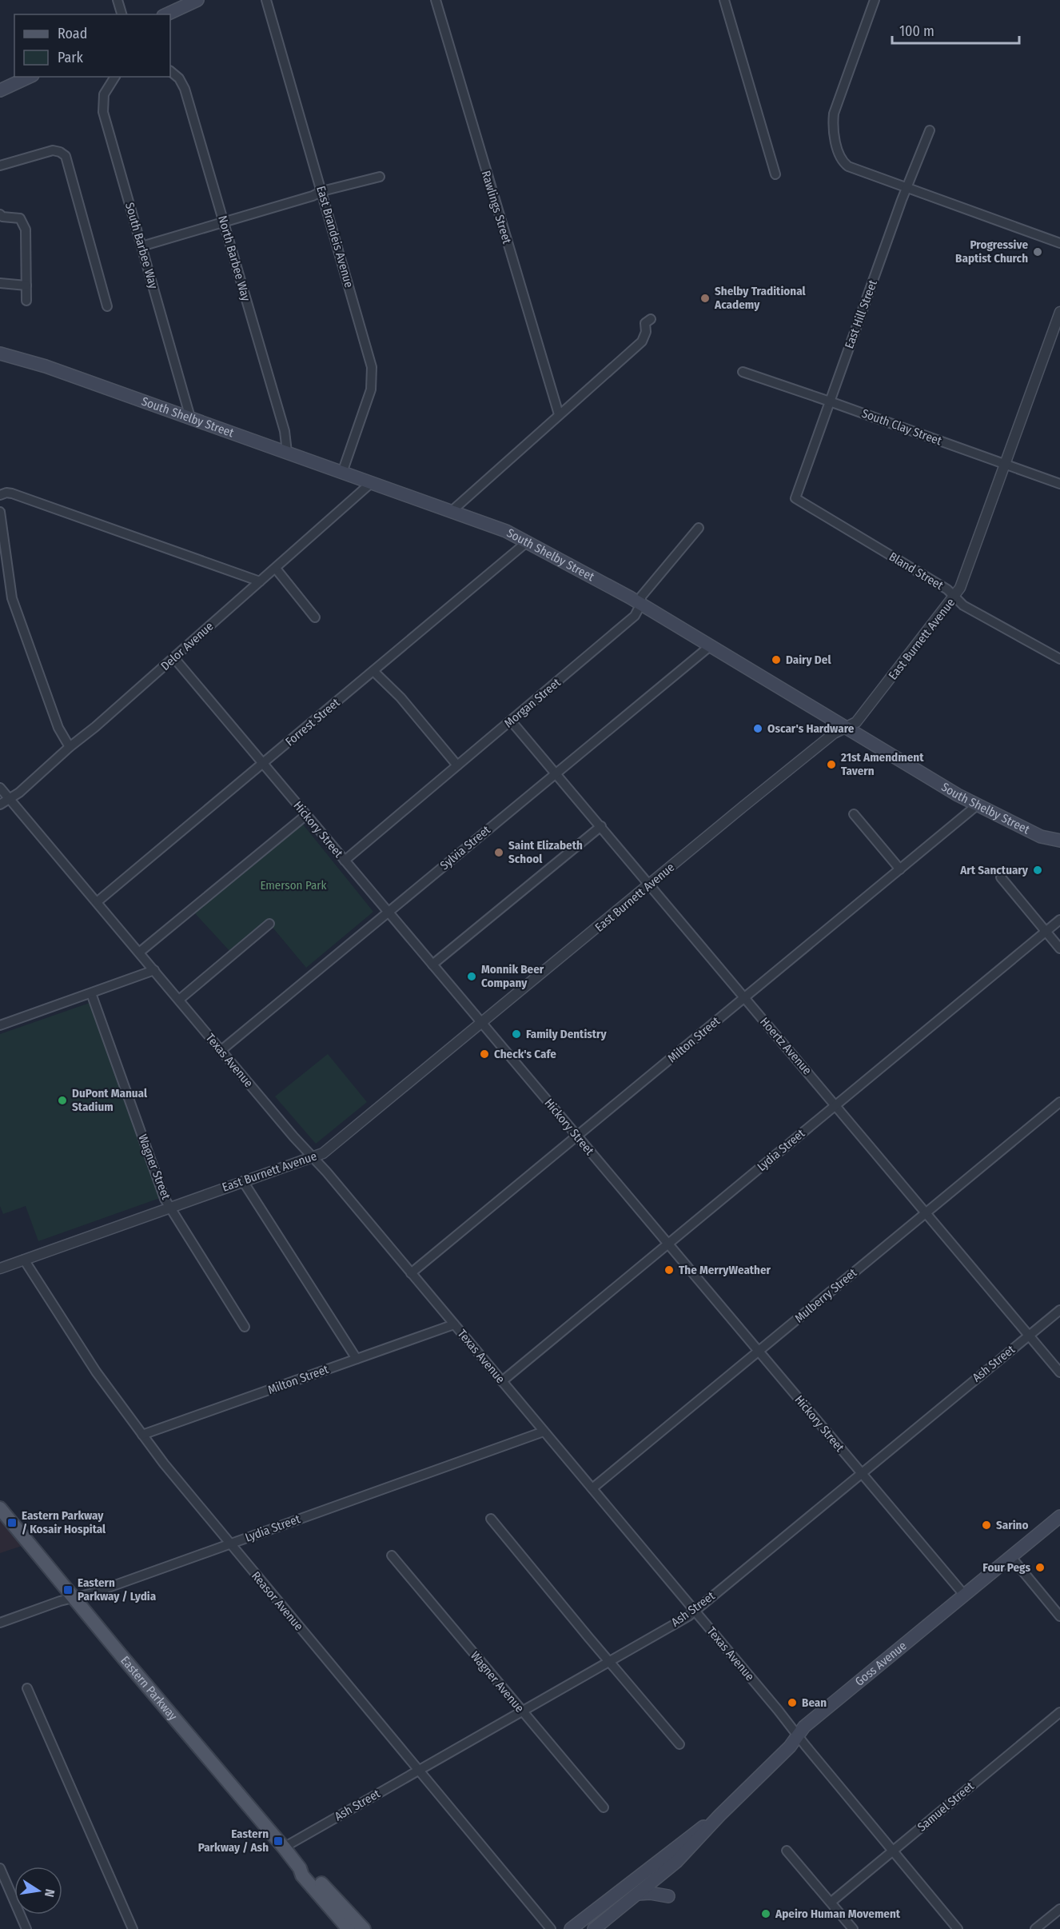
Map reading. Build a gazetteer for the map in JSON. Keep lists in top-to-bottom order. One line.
{"streets":{"main road":["South Shelby Street","Goss Avenue","Eastern Parkway"],"street":["Rawlings Street","East Brandeis Avenue","South Barbee Way","North Barbee Way","East Hill Street","South Clay Street","Bland Street","East Burnett Avenue","Delor Avenue","Morgan Street","Forrest Street","Hickory Street","Sylvia Street","Milton Street","Hoertz Avenue","Texas Avenue","Lydia Street","Wagner Street","Mulberry Street","Ash Street","Reasor Avenue","Wagner Avenue","Samuel Street"]},"crossings":[["East Brandeis Avenue","South Shelby Street"],["South Barbee Way","South Shelby Street"],["North Barbee Way","South Shelby Street"],["East Hill Street","South Clay Street"],["East Hill Street","Bland Street"],["South Shelby Street","East Burnett Avenue"],["South Shelby Street","Delor Avenue"],["South Shelby Street","Morgan Street"],["South Shelby Street","Forrest Street"],["South Shelby Street","Sylvia Street"],["South Shelby Street","Milton Street"],["South Clay Street","East Burnett Avenue"],["Bland Street","East Burnett Avenue"],["East Burnett Avenue","Hickory Street"],["East Burnett Avenue","Hoertz Avenue"],["East Burnett Avenue","Texas Avenue"],["East Burnett Avenue","Wagner Street"],["East Burnett Avenue","Reasor Avenue"],["Delor Avenue","Hickory Street"],["Delor Avenue","Texas Avenue"],["Morgan Street","Hickory Street"],["Morgan Street","Hoertz Avenue"],["Forrest Street","Hickory Street"],["Forrest Street","Texas Avenue"],["Hickory Street","Sylvia Street"],["Hickory Street","Milton Street"],["Hickory Street","Lydia Street"],["Hickory Street","Mulberry Street"],["Hickory Street","Ash Street"],["Hickory Street","Goss Avenue"],["Sylvia Street","Hoertz Avenue"],["Sylvia Street","Texas Avenue"],["Milton Street","Hoertz Avenue"],["Milton Street","Texas Avenue"],["Milton Street","Reasor Avenue"],["Hoertz Avenue","Lydia Street"],["Hoertz Avenue","Mulberry Street"],["Hoertz Avenue","Ash Street"],["Texas Avenue","Lydia Street"],["Texas Avenue","Mulberry Street"],["Texas Avenue","Ash Street"],["Texas Avenue","Goss Avenue"],["Texas Avenue","Samuel Street"],["Lydia Street","Reasor Avenue"],["Lydia Street","Eastern Parkway"],["Ash Street","Reasor Avenue"],["Ash Street","Wagner Avenue"],["Ash Street","Eastern Parkway"]],"parks":["Emerson Park"],"places":{"other":["Progressive Baptist Church","Shelby Traditional Academy","Dairy Del","Oscar's Hardware","21st Amendment Tavern","Saint Elizabeth School","Art Sanctuary","Monnik Beer Company","Family Dentistry","Check's Cafe","DuPont Manual Stadium","The MerryWeather","Sarino","Four Pegs","Bean","Apeiro Human Movement"],"transit":["Eastern Parkway / Kosair Hospital","Eastern Parkway / Lydia","Eastern Parkway / Ash"]},"legend":["Road","Park"],"scale_bar":"100 m","north":"right"}
